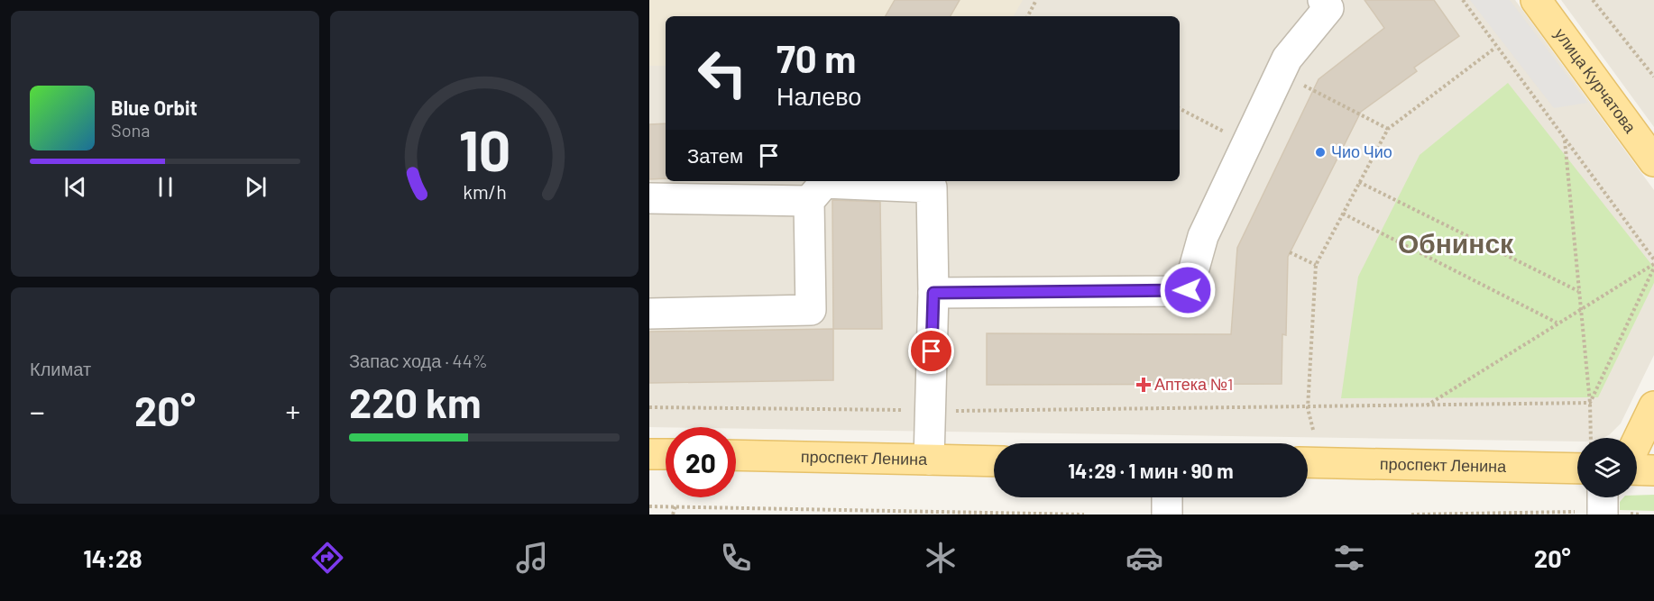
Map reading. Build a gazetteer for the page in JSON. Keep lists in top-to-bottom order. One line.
{"streets":{"main road":["улица Курчатова","проспект Ленина"]},"districts":["Обнинск"],"places":{"other":["Чио Чио"],"health":["Аптека №1"]},"page":{"turn":["70 m","Налево"],"song":["Blue Orbit","Sona"],"then":"Затем","tile":["Климат",["Запас хода · 44%","220 km"]],"heat":["−","20°","+"],"limit":"20","trip":"14:29 · 1 мин · 90 m","tabs":["14:28","20°"],"gauge":["10","km/h"]}}
